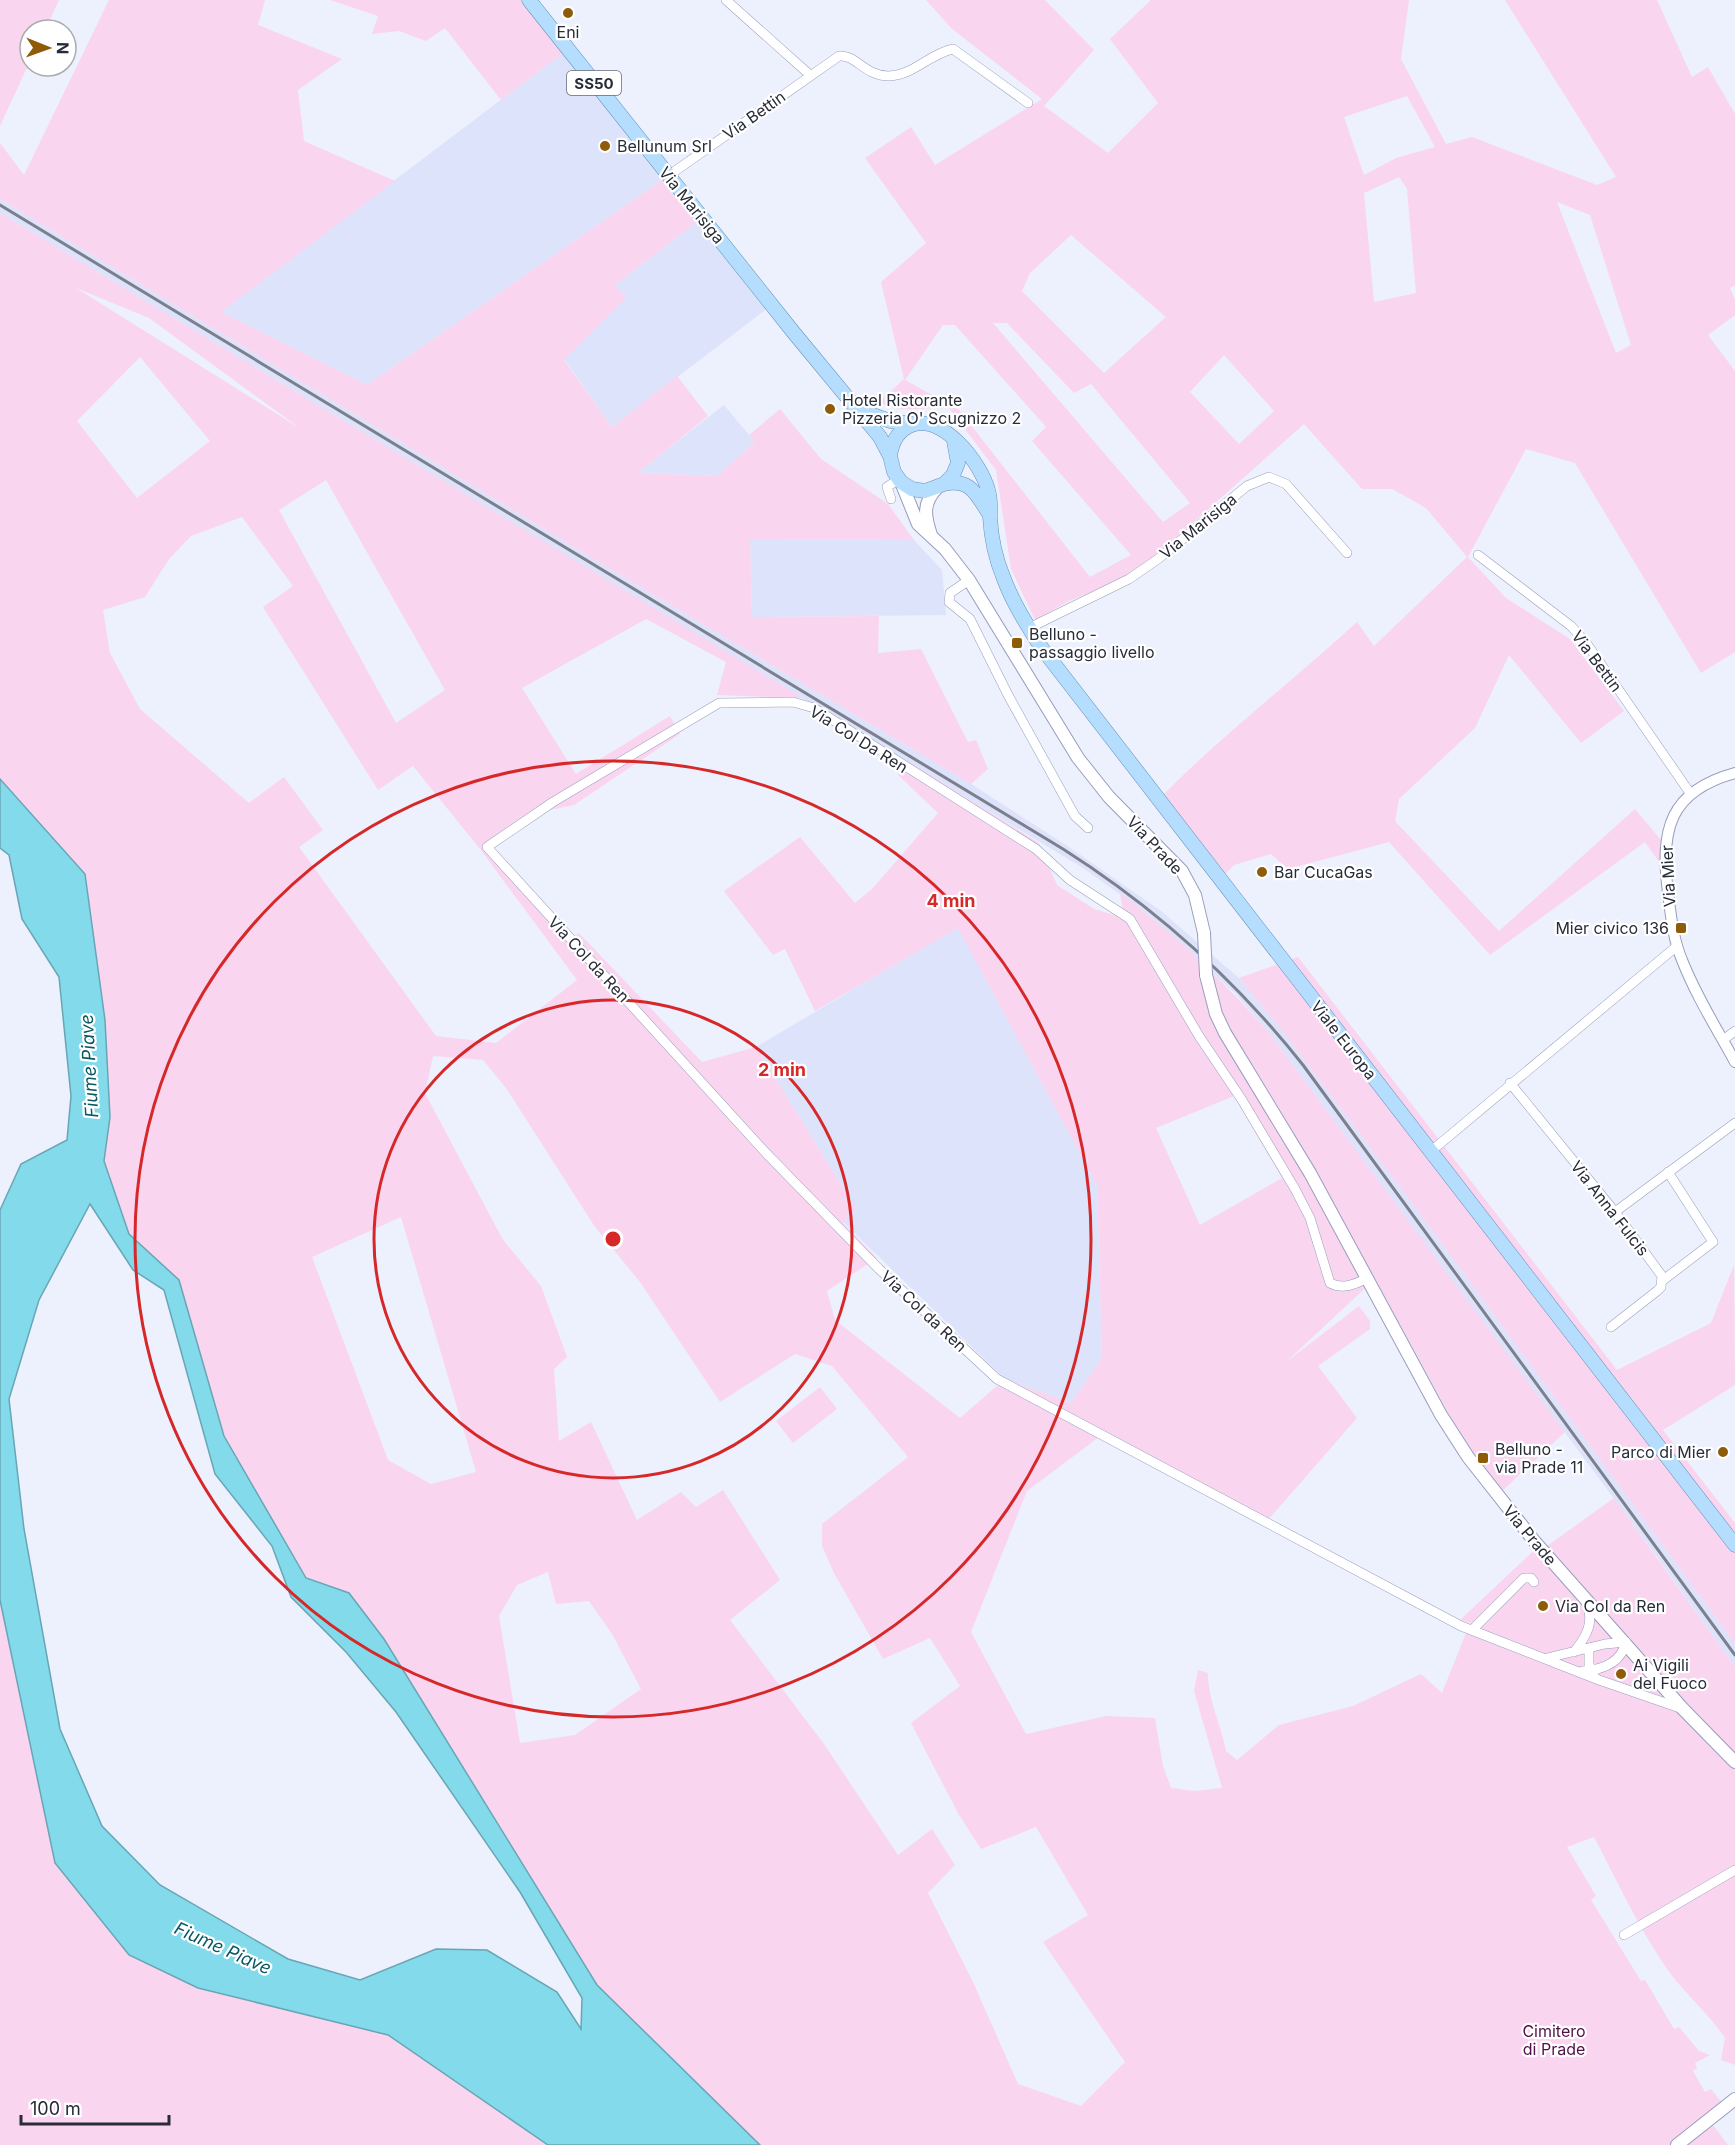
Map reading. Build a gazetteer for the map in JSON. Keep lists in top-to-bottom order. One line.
{"streets":{"main road":["SS50","Via Marisiga","Via Prade","Viale Europa"],"street":["Via Bettin","Via Col Da Ren","Via Mier","Via Col da Ren","Via Anna Fulcis"]},"crossings":[["Via Bettin","Via Marisiga"],["Via Bettin","Via Mier"],["Via Marisiga","Via Prade"],["Via Marisiga","Viale Europa"],["Via Col Da Ren","Via Prade"],["Via Col Da Ren","Via Col da Ren"],["Via Prade","Via Col da Ren"],["Via Prade","Viale Europa"]],"water":["Fiume Piave"],"parks":["Cimitero di Prade"],"places":{"other":["Eni","Bellunum Srl","Hotel Ristorante Pizzeria O' Scugnizzo 2","Bar CucaGas","Parco di Mier","Via Col da Ren","Ai Vigili del Fuoco"],"transit":["Belluno - passaggio livello","Mier civico 136","Belluno - via Prade 11"]},"scale_bar":"100 m","north":"right","rings":["4 min","2 min"]}
